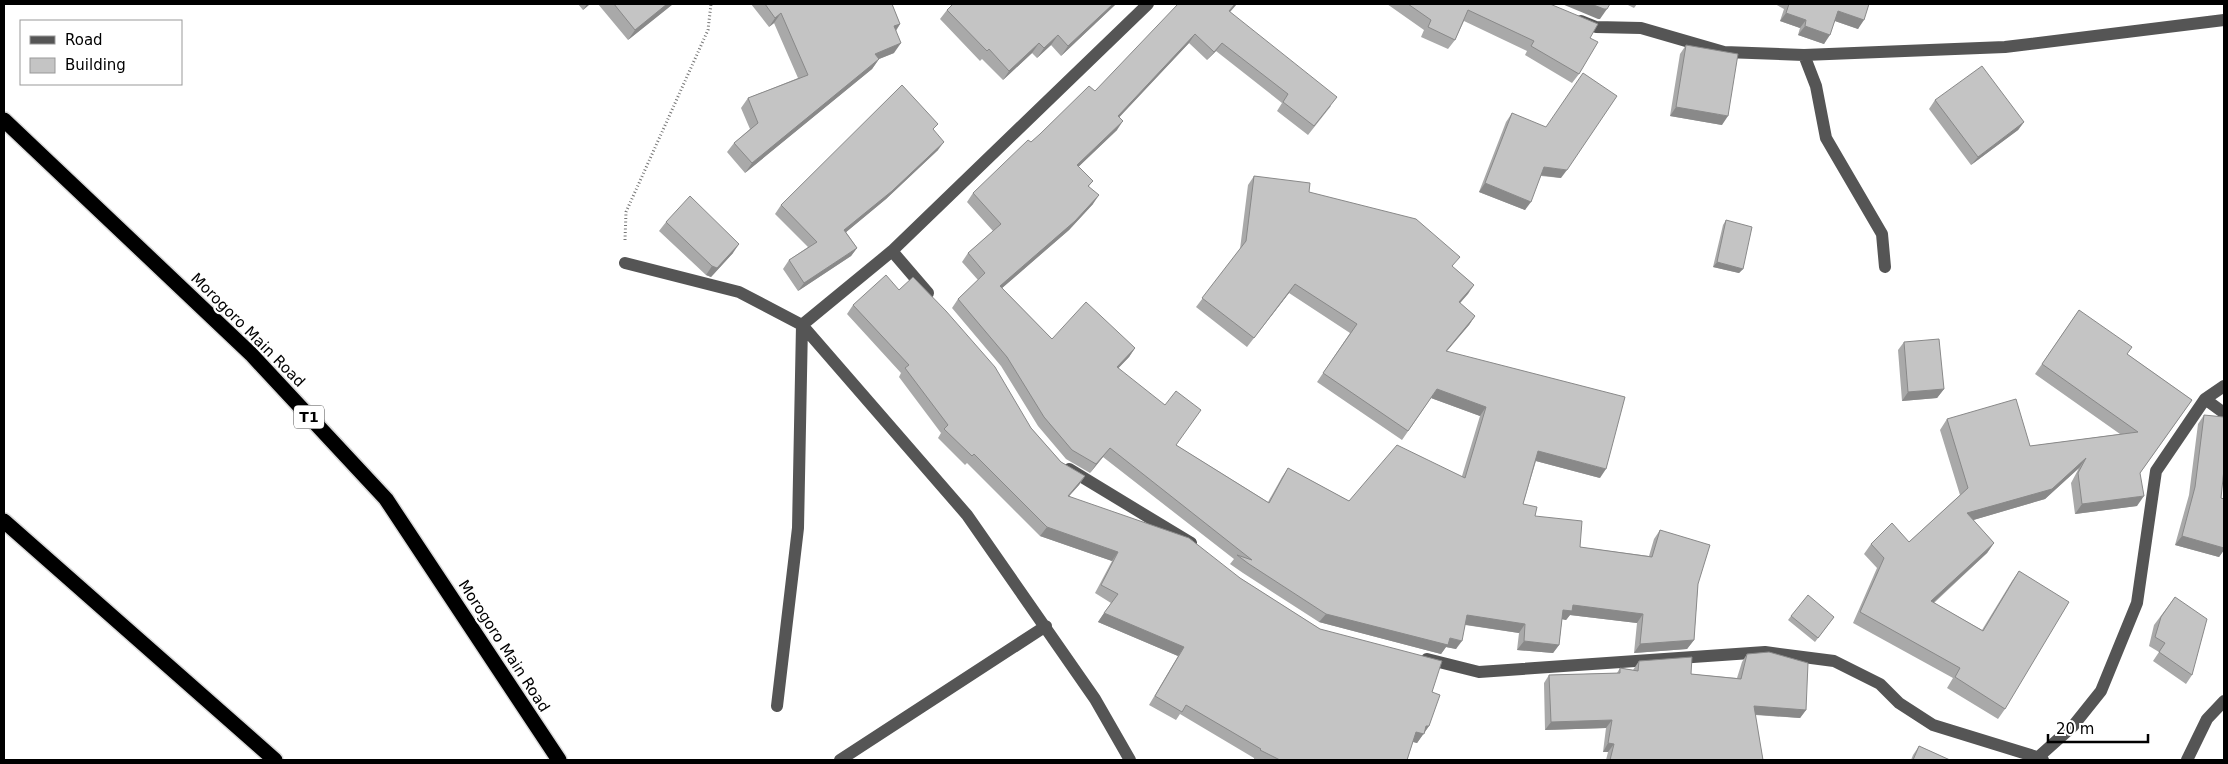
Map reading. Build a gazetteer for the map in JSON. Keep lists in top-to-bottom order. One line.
{"streets":{"highway":["Morogoro Main Road","T1"]},"legend":["Road","Building"],"scale_bar":"20 m"}
